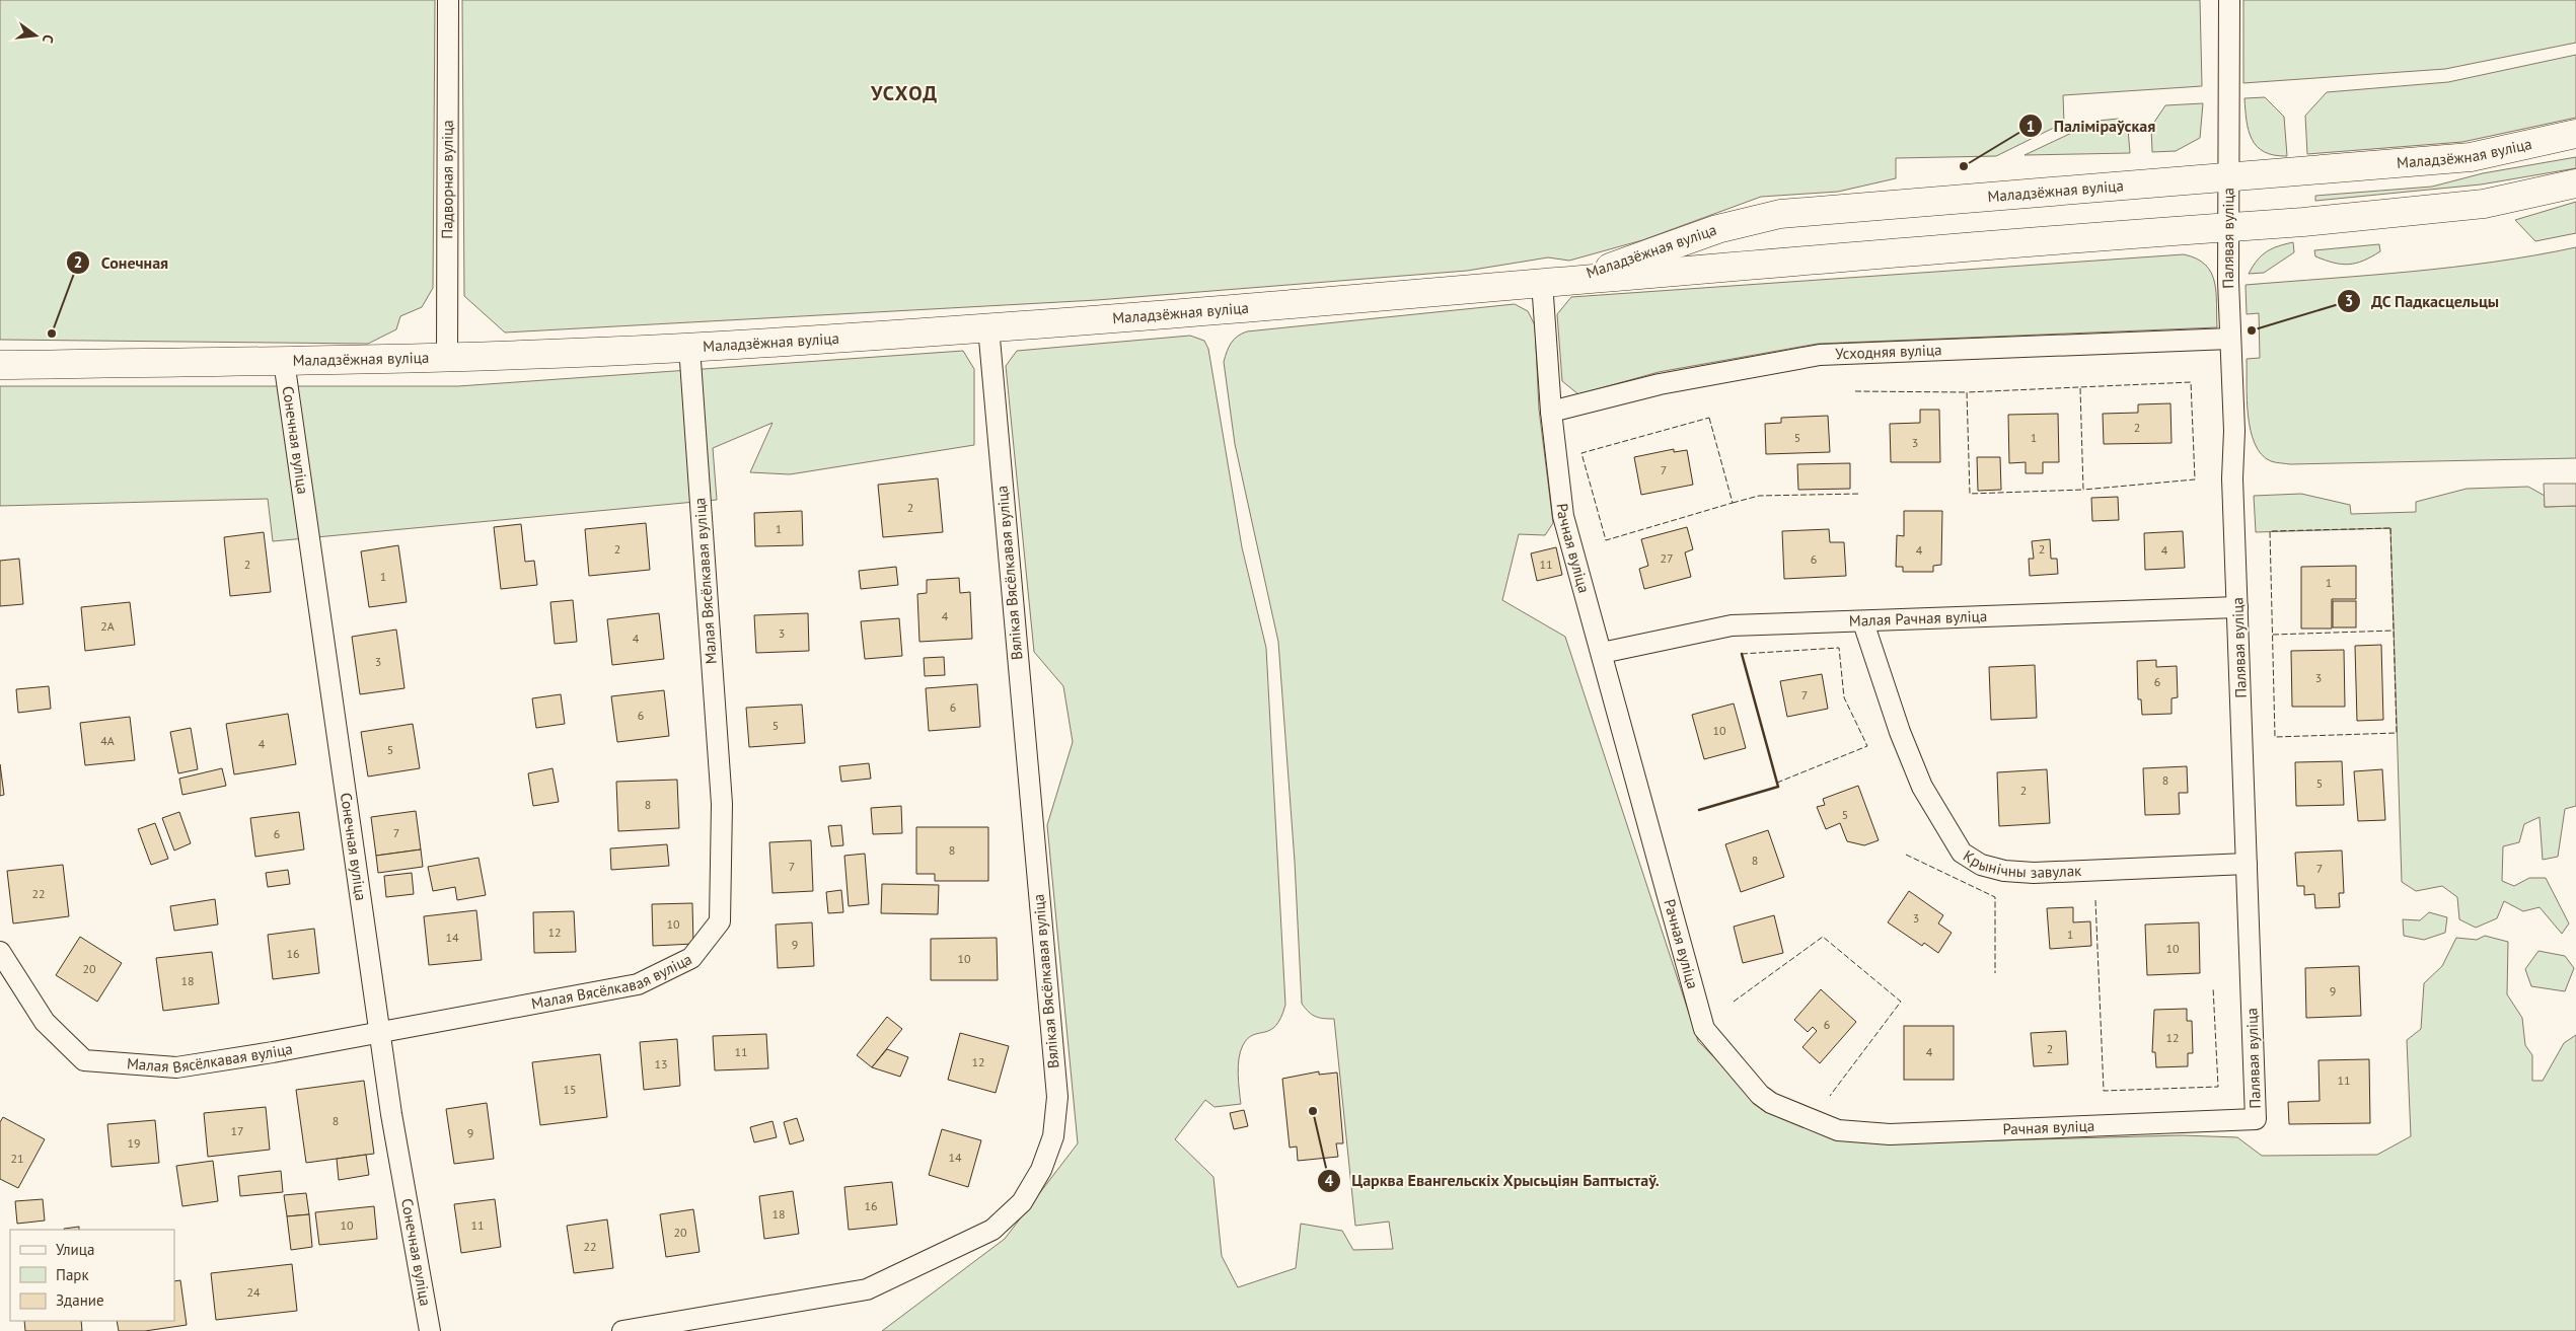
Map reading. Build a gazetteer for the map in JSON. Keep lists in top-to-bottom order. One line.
{"streets":{"main road":["Маладзёжная вуліца"],"street":["Падворная вуліца","Палявая вуліца","Усходняя вуліца","Сонечная вуліца","Рачная вуліца","Вялікая Вясёлкавая вуліца","Малая Вясёлкавая вуліца","Малая Рачная вуліца","Крынічны завулак"]},"crossings":[["Маладзёжная вуліца","Падворная вуліца"],["Маладзёжная вуліца","Палявая вуліца"],["Маладзёжная вуліца","Сонечная вуліца"],["Маладзёжная вуліца","Рачная вуліца"],["Маладзёжная вуліца","Вялікая Вясёлкавая вуліца"],["Маладзёжная вуліца","Малая Вясёлкавая вуліца"],["Палявая вуліца","Усходняя вуліца"],["Палявая вуліца","Рачная вуліца"],["Палявая вуліца","Малая Рачная вуліца"],["Палявая вуліца","Крынічны завулак"],["Усходняя вуліца","Рачная вуліца"],["Сонечная вуліца","Малая Вясёлкавая вуліца"],["Рачная вуліца","Малая Рачная вуліца"],["Малая Рачная вуліца","Крынічны завулак"]],"districts":["УСХОД"],"places":["Паліміраўская","ДС Падкасцельцы","Сонечная","Царква Евангельскіх Хрысьціян Баптыстаў."],"house_numbers":["2","5","1","3","7","2","1","2","2","4","4","27","6","2","11","1","1","4","2А","3","4","3","3","6","7","6","6","5","10","4А","4","5","8","5","2","8","5","7","6","8","8","7","7","22","3","10","12","1","14","9","10","16","10","20","18","9","6","12","2","11","4","12","13","11","15","8","17","9","19","14","21","16","18","10","11","20","22","24"],"legend":["Улица","Парк","Здание"],"north":"right"}
